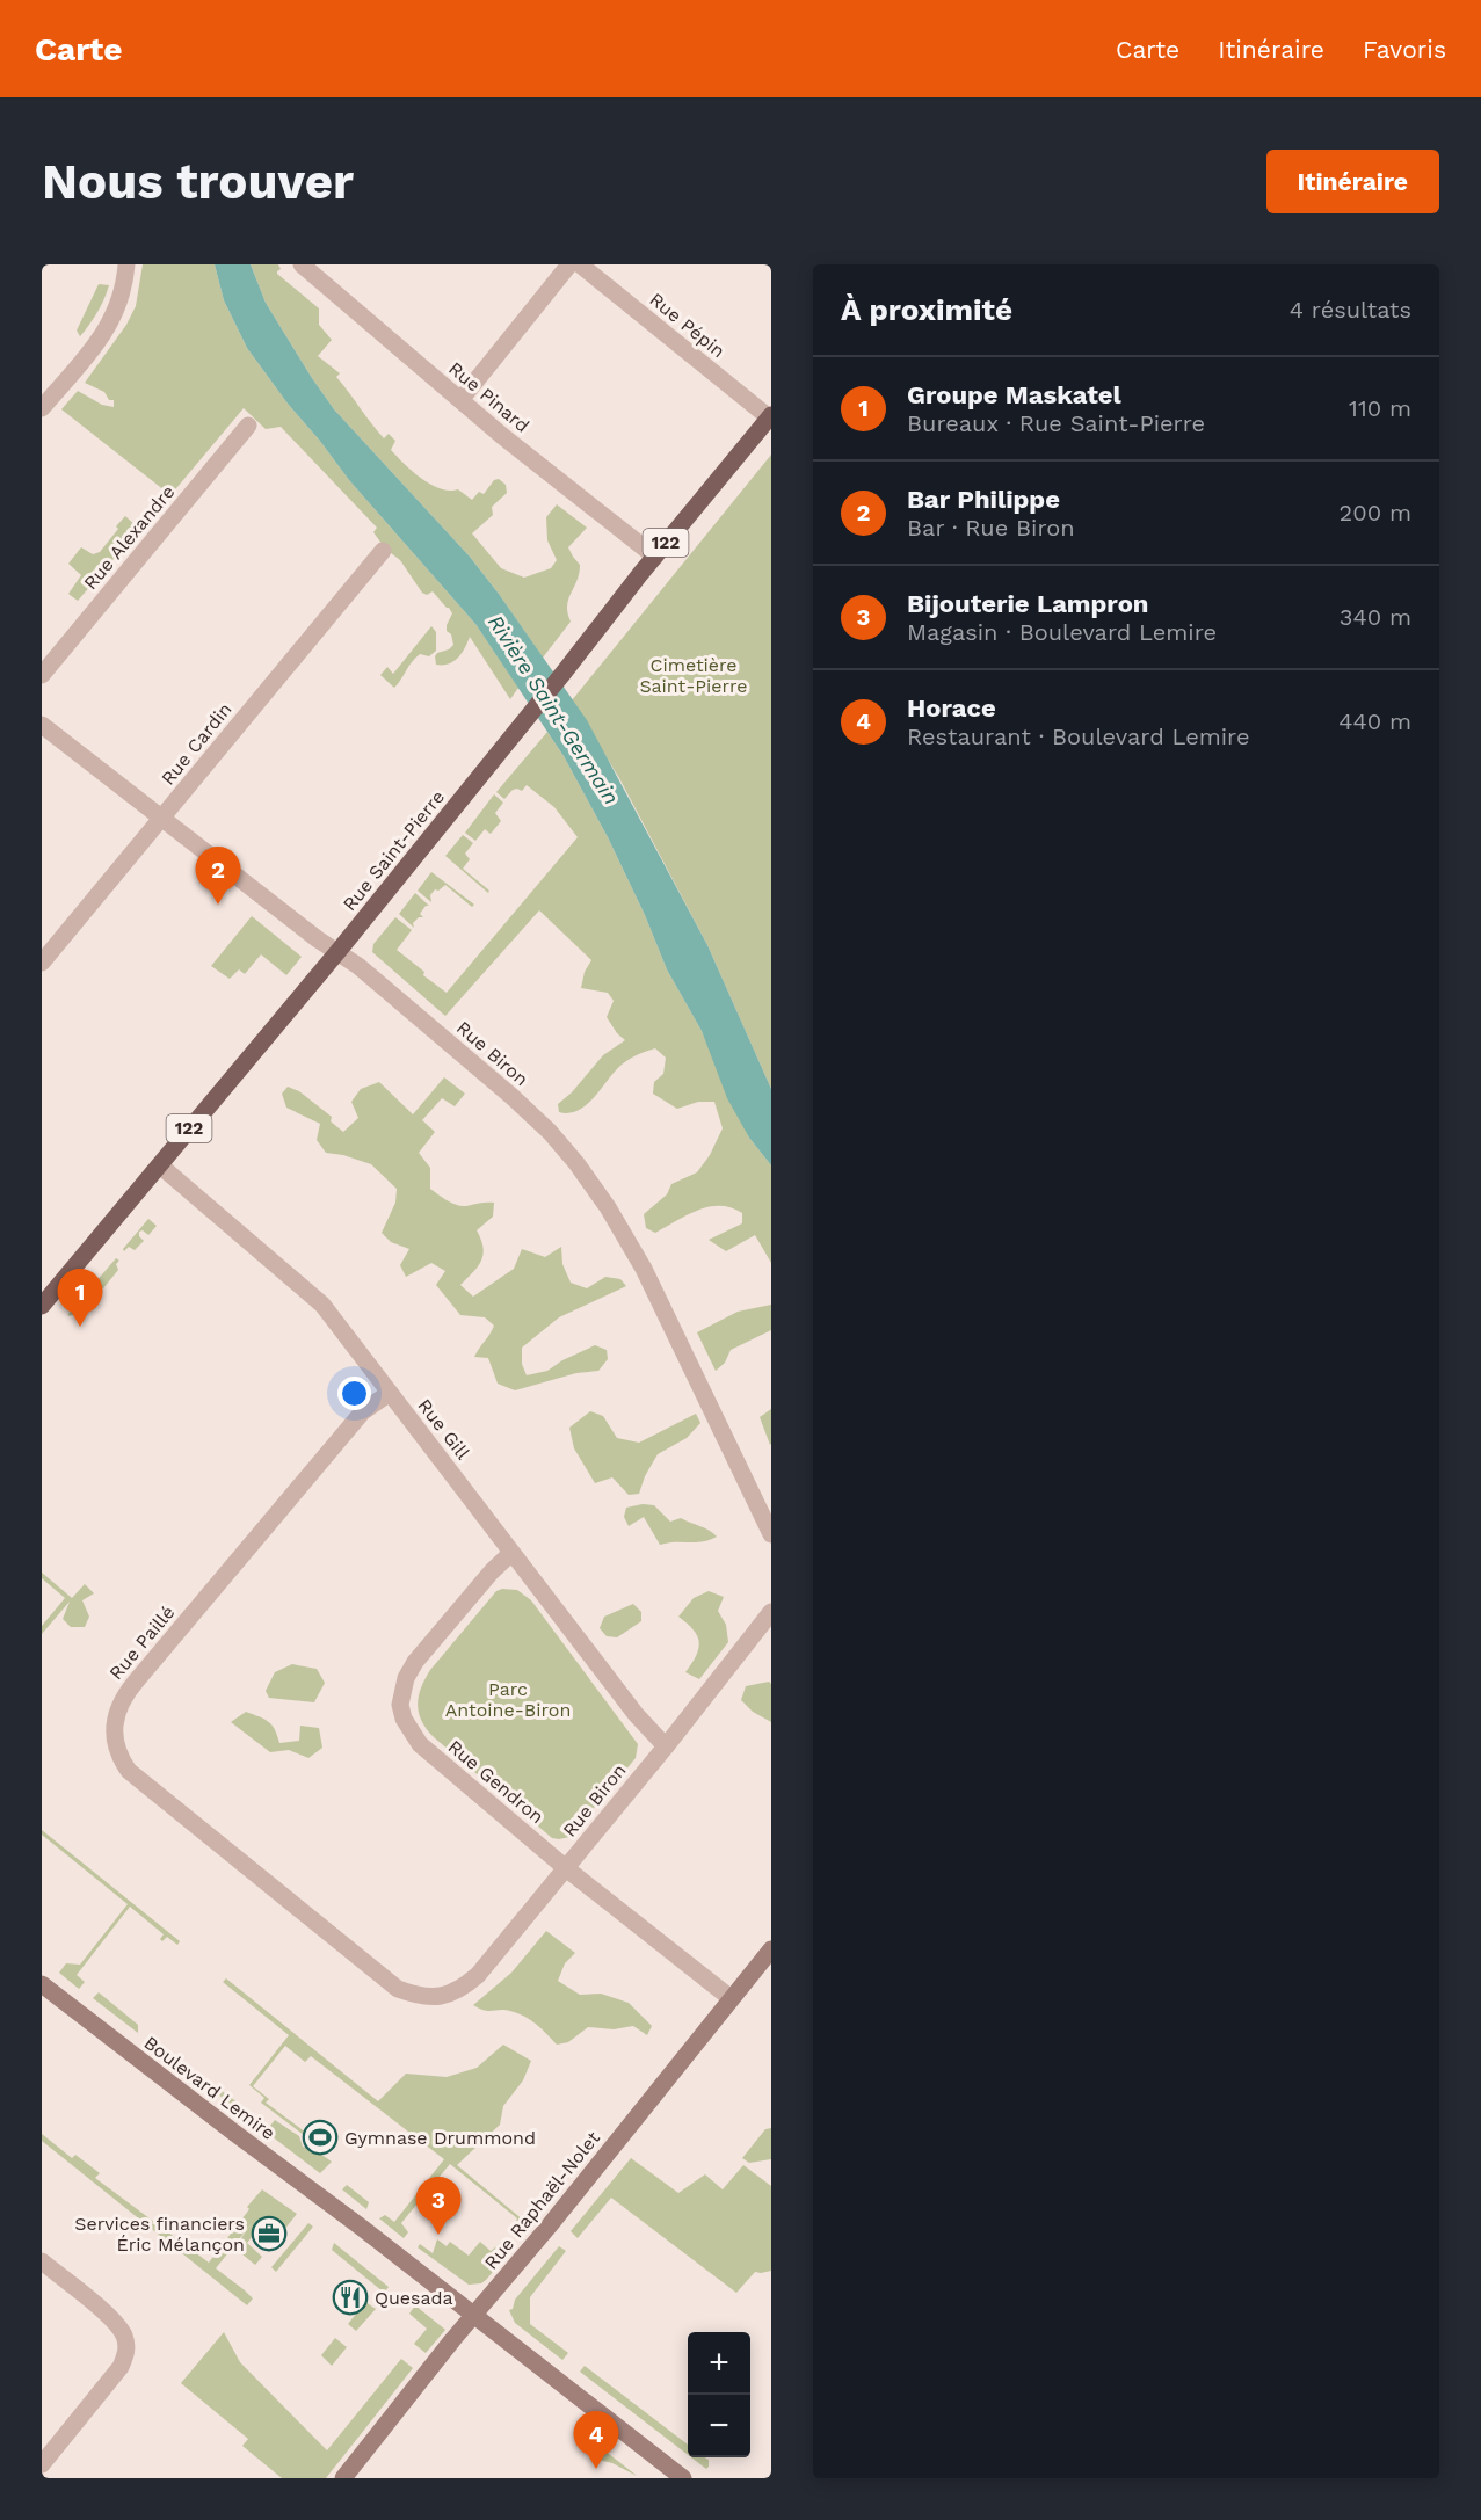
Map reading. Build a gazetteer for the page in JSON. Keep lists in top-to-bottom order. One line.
{"streets":{"main road":["122","Rue Saint-Pierre","Boulevard Lemire","Rue Raphaël-Nolet"],"street":["Rue Pépin","Rue Pinard","Rue Alexandre","Rue Cardin","Rue Biron","Rue Gill","Rue Paillé","Rue Gendron"]},"crossings":[["Rue Pépin","Rue Saint-Pierre"],["Rue Pinard","Rue Saint-Pierre"],["Rue Cardin","Rue Biron"],["Rue Saint-Pierre","Rue Biron"],["Rue Saint-Pierre","Rue Gill"],["Rue Biron","Rue Gill"],["Rue Biron","Rue Paillé"],["Rue Biron","Rue Gendron"],["Rue Gill","Rue Paillé"],["Rue Gill","Rue Gendron"],["Rue Gendron","Rue Raphaël-Nolet"],["Boulevard Lemire","Rue Raphaël-Nolet"]],"water":["Rivière Saint-Germain"],"parks":["Cimetière Saint-Pierre","Parc Antoine-Biron"],"places":{"sports":["Gymnase Drummond"],"office":["Services financiers Éric Mélançon"],"restaurant":["Quesada"]},"page":{"header":"Carte","nav":["Carte","Itinéraire","Favoris"],"buttons":"Itinéraire","title":"Nous trouver","heading":["À proximité","4 résultats"],"list":[{"mark":"1","name":"Groupe Maskatel","note":"Bureaux · Rue Saint-Pierre","value":"110 m"},{"mark":"2","name":"Bar Philippe","note":"Bar · Rue Biron","value":"200 m"},{"mark":"3","name":"Bijouterie Lampron","note":"Magasin · Boulevard Lemire","value":"340 m"},{"mark":"4","name":"Horace","note":"Restaurant · Boulevard Lemire","value":"440 m"}],"pins":["2","1","3","4"],"map_buttons":["+","−"]}}
